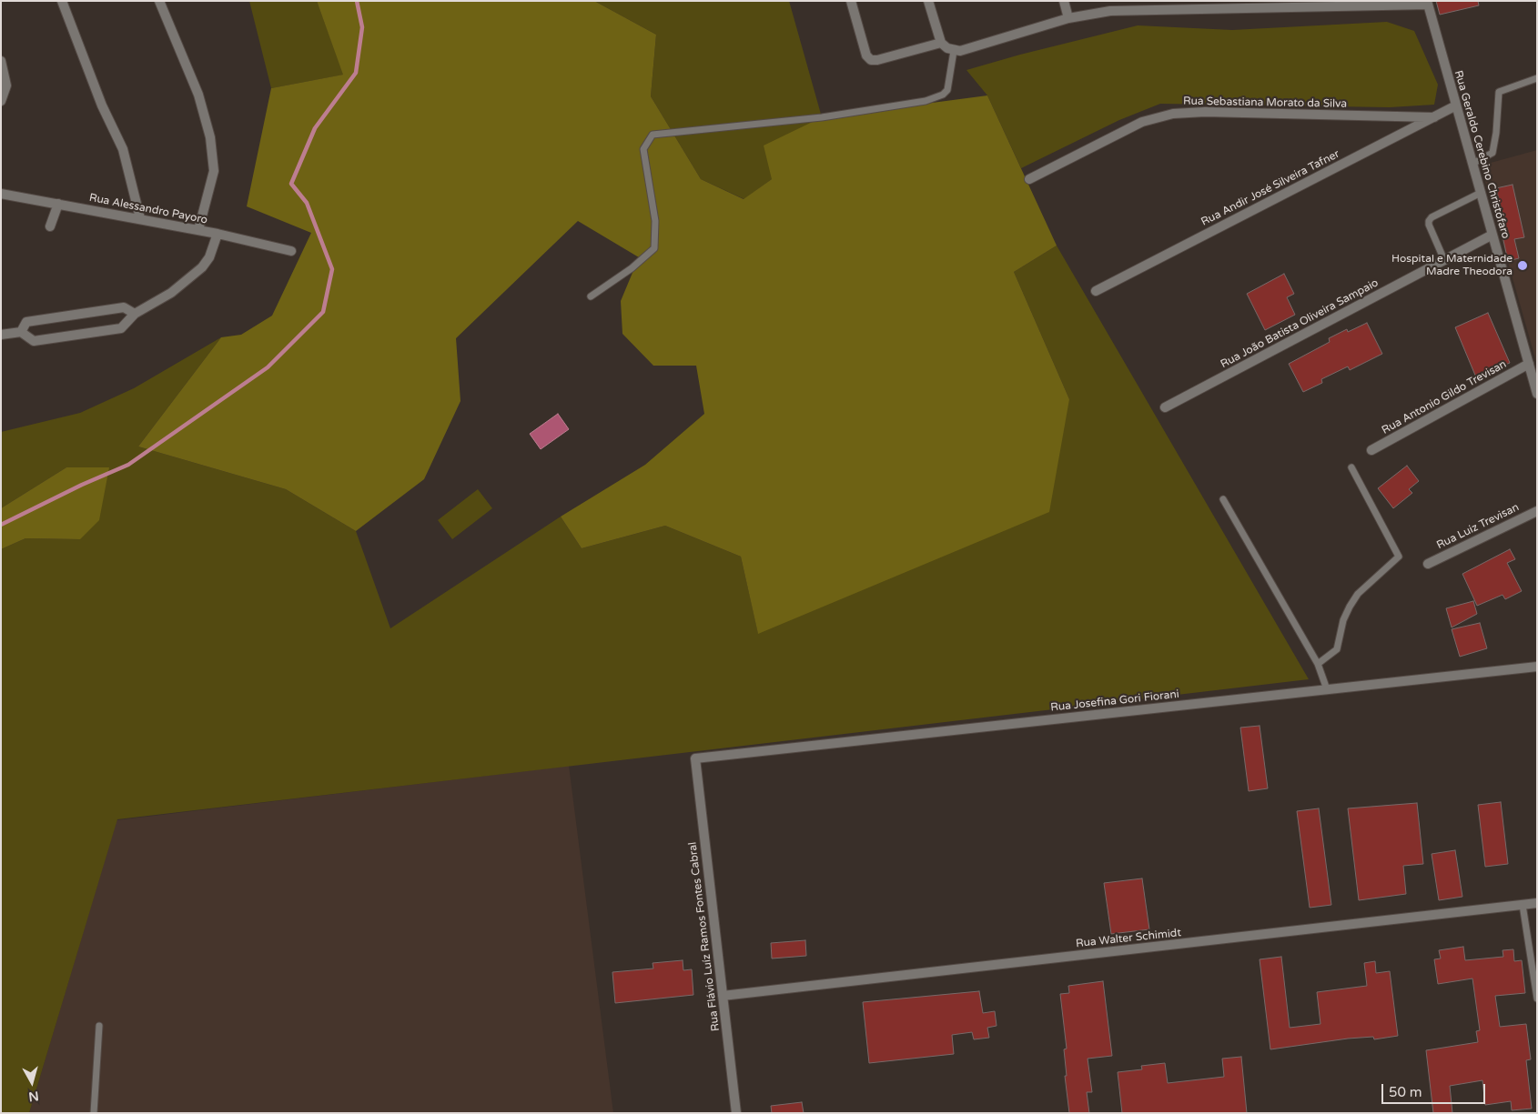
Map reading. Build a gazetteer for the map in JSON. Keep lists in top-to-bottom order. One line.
{"streets":{"street":["Rua Sebastiana Morato da Silva","Rua Geraldo Cerebino Christófaro","Rua Andir José Silveira Tafner","Rua Alessandro Payoro","Rua João Batista Oliveira Sampaio","Rua Antonio Gildo Trevisan","Rua Luiz Trevisan","Rua Josefina Gori Fiorani","Rua Flávio Luíz Ramos Fontes Cabral","Rua Walter Schimidt"]},"crossings":[["Rua Sebastiana Morato da Silva","Rua Andir José Silveira Tafner"],["Rua Geraldo Cerebino Christófaro","Rua Andir José Silveira Tafner"],["Rua Geraldo Cerebino Christófaro","Rua João Batista Oliveira Sampaio"],["Rua Geraldo Cerebino Christófaro","Rua Antonio Gildo Trevisan"],["Rua Josefina Gori Fiorani","Rua Flávio Luíz Ramos Fontes Cabral"],["Rua Flávio Luíz Ramos Fontes Cabral","Rua Walter Schimidt"]],"places":["Hospital e Maternidade Madre Theodora"],"scale_bar":"50 m","north":"bottom"}
